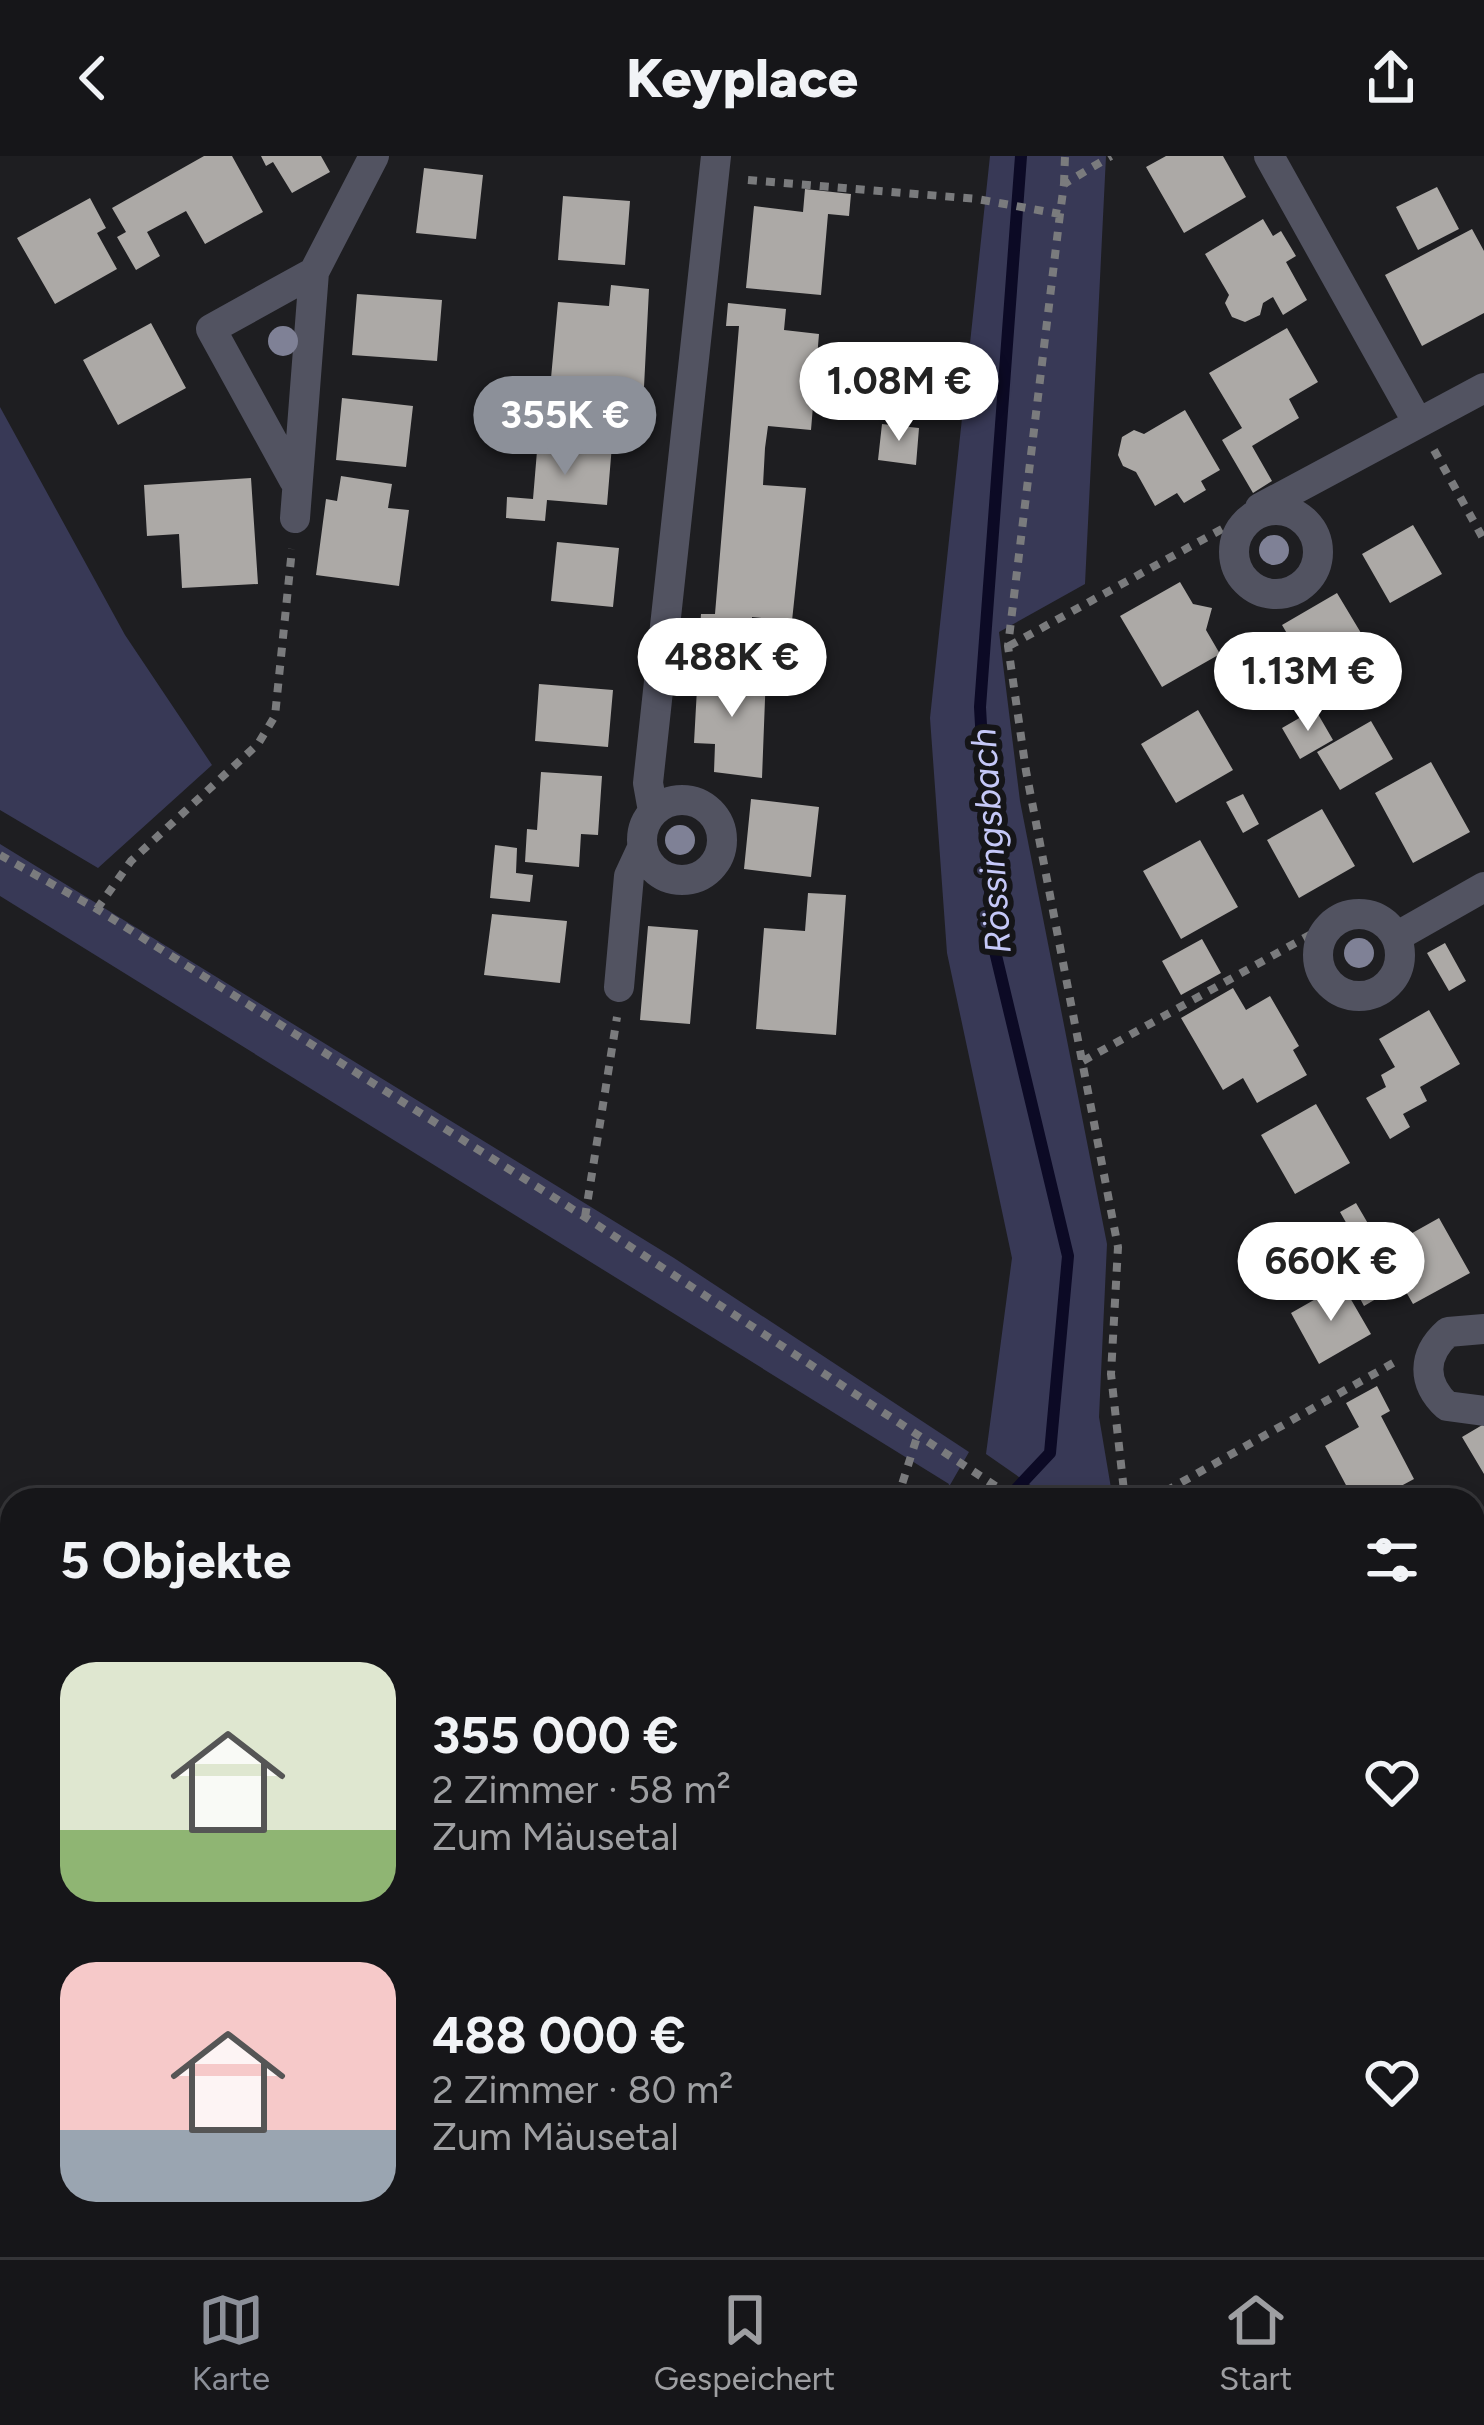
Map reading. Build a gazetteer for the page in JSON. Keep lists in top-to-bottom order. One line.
{"water":["Rössingsbach"],"page":{"header":"Keyplace","price":["1.08M €","355K €","488K €","1.13M €","660K €"],"heading":"5 Objekte","list":[{"name":"355 000 €","note":"2 Zimmer · 58 m² · Zum Mäusetal"},{"name":"488 000 €","note":"2 Zimmer · 80 m² · Zum Mäusetal"}],"tabs":["Karte","Gespeichert","Start"]}}
